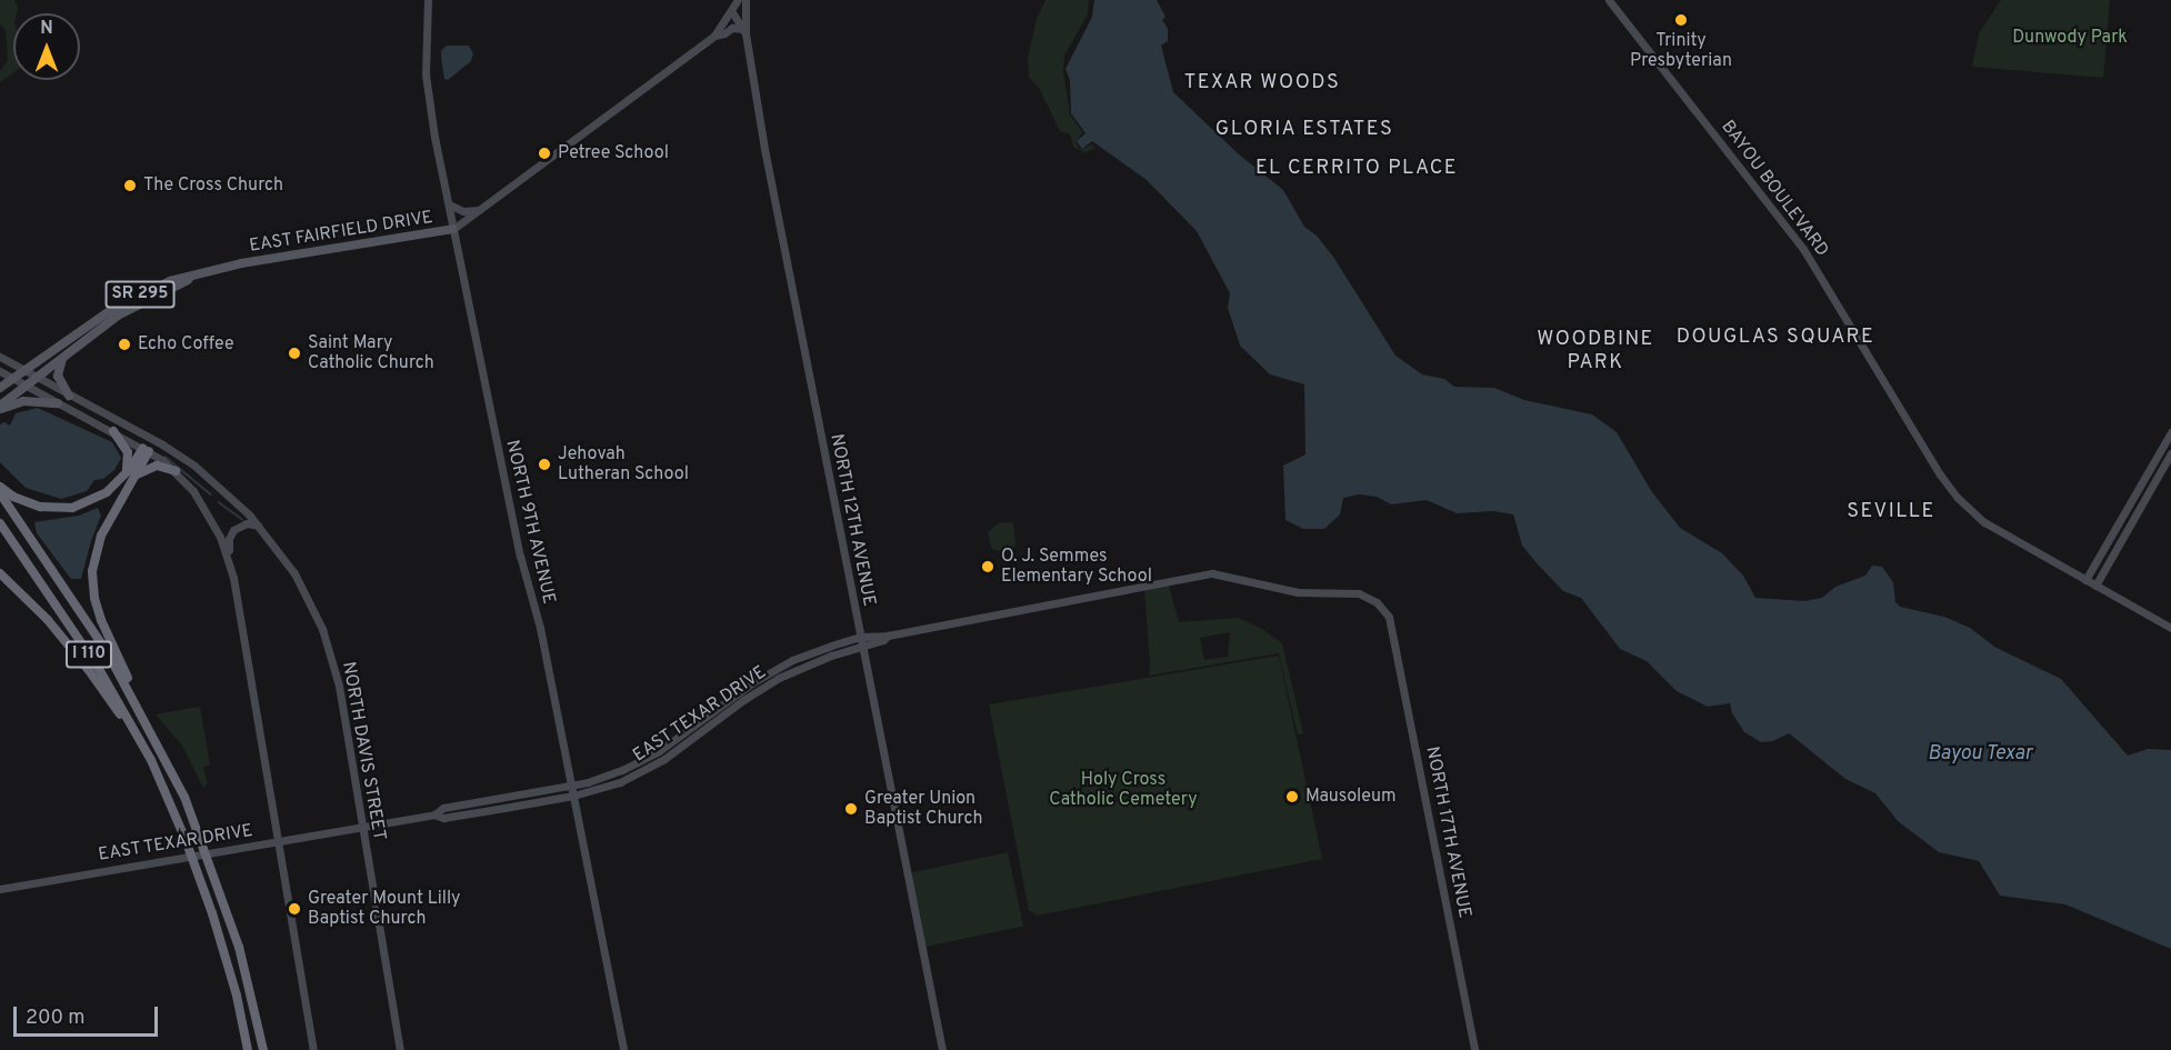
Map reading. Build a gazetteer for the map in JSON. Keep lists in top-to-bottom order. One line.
{"streets":{"highway":["I 110"],"main road":["BAYOU BOULEVARD","EAST FAIRFIELD DRIVE","SR 295","NORTH 12TH AVENUE","NORTH 9TH AVENUE","EAST TEXAR DRIVE","NORTH DAVIS STREET","NORTH 17TH AVENUE"]},"crossings":[["EAST FAIRFIELD DRIVE","NORTH 12TH AVENUE"],["EAST FAIRFIELD DRIVE","NORTH 9TH AVENUE"],["EAST FAIRFIELD DRIVE","NORTH DAVIS STREET"],["NORTH 12TH AVENUE","EAST TEXAR DRIVE"],["NORTH 9TH AVENUE","EAST TEXAR DRIVE"],["EAST TEXAR DRIVE","NORTH DAVIS STREET"],["EAST TEXAR DRIVE","NORTH 17TH AVENUE"]],"districts":["TEXAR WOODS","GLORIA ESTATES","EL CERRITO PLACE","DOUGLAS SQUARE","WOODBINE PARK","SEVILLE"],"water":["Bayou Texar"],"parks":["Dunwody Park","Holy Cross Catholic Cemetery"],"places":["Trinity Presbyterian","Petree School","The Cross Church","Echo Coffee","Saint Mary Catholic Church","Jehovah Lutheran School","O. J. Semmes Elementary School","Mausoleum","Greater Union Baptist Church","Greater Mount Lilly Baptist Church"],"scale_bar":"200 m","north":"top"}
